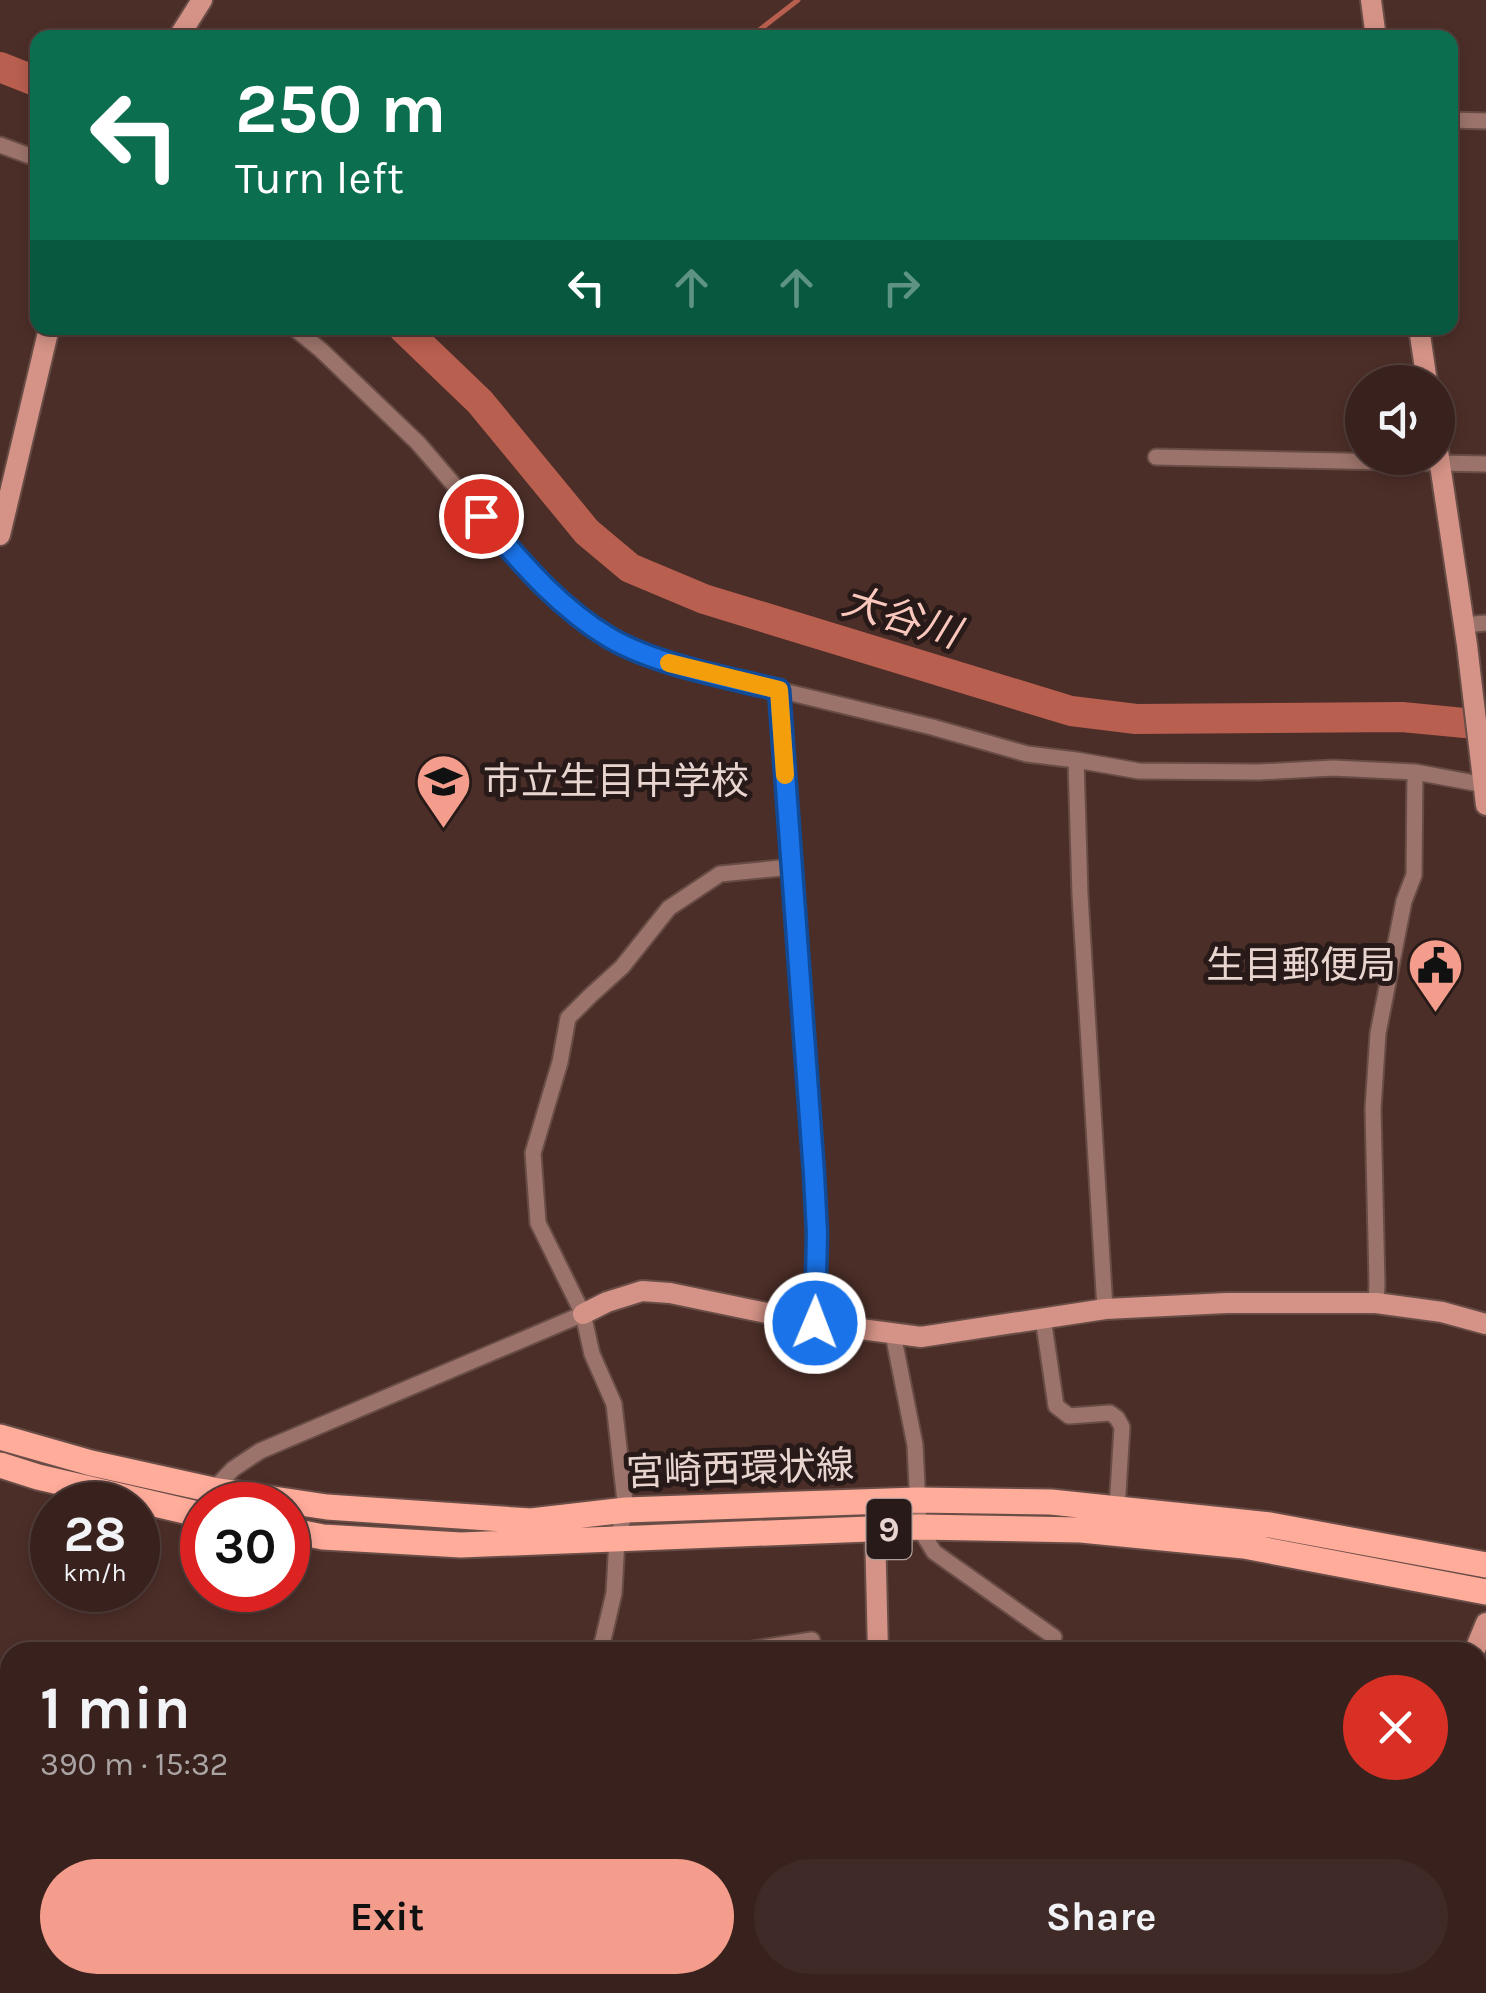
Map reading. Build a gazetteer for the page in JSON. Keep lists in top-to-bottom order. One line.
{"streets":{"main road":["宮崎西環状線","9"]},"water":["大谷川"],"places":{"school or university":["市立生目中学校"],"public building":["生目郵便局"]},"page":{"turn":["250 m","Turn left"],"speed":"28 km/h","limit":"30","heading":["1 min","390 m · 15:32"],"buttons":["Exit","Share"]}}
